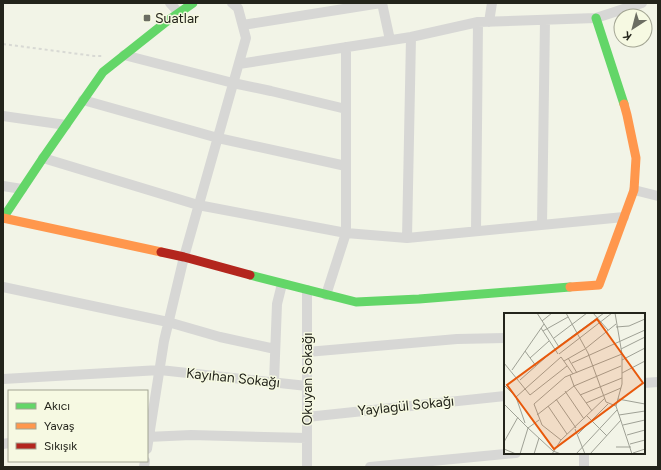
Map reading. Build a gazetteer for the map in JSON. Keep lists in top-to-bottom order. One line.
{"streets":{"street":["Kayıhan Sokağı","Okuyan Sokağı","Yaylagül Sokağı"]},"crossings":[["Kayıhan Sokağı","Okuyan Sokağı"],["Okuyan Sokağı","Yaylagül Sokağı"]],"places":{"transit":["Suatlar"]},"legend":["Akıcı","Yavaş","Sıkışık"],"north":"bottom left"}
